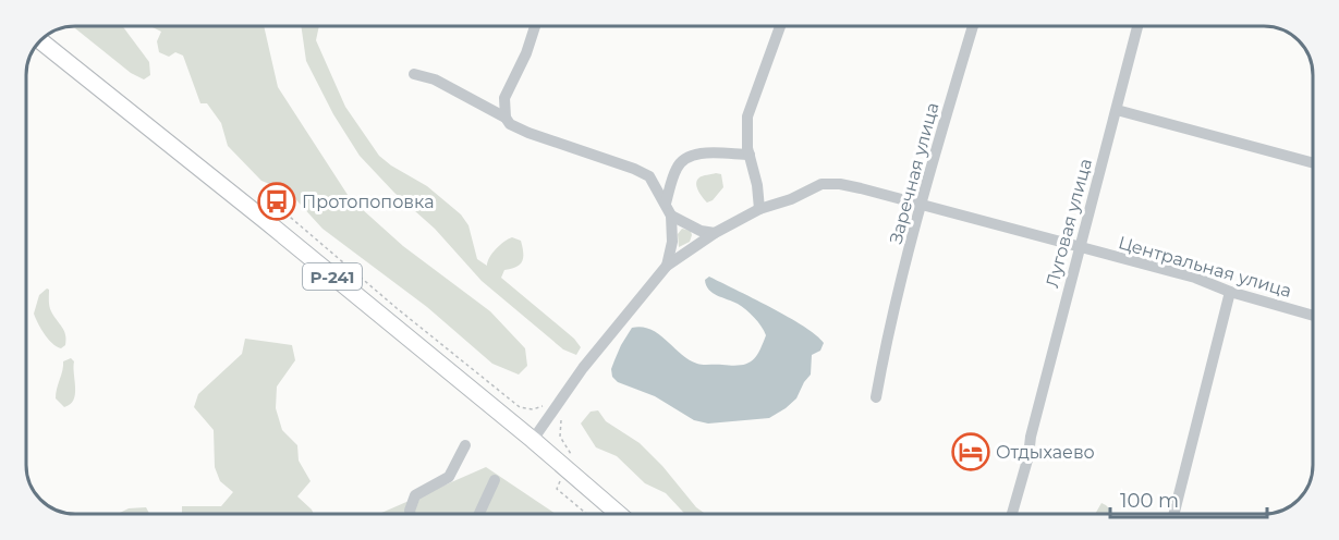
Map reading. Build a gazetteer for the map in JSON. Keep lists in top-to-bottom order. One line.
{"streets":{"highway":["Р-241"],"street":["Заречная улица","Луговая улица","Центральная улица"]},"crossings":[["Заречная улица","Центральная улица"],["Луговая улица","Центральная улица"]],"places":{"bus stop":["Протопоповка"],"hotel":["Отдыхаево"]},"scale_bar":"100 m"}
